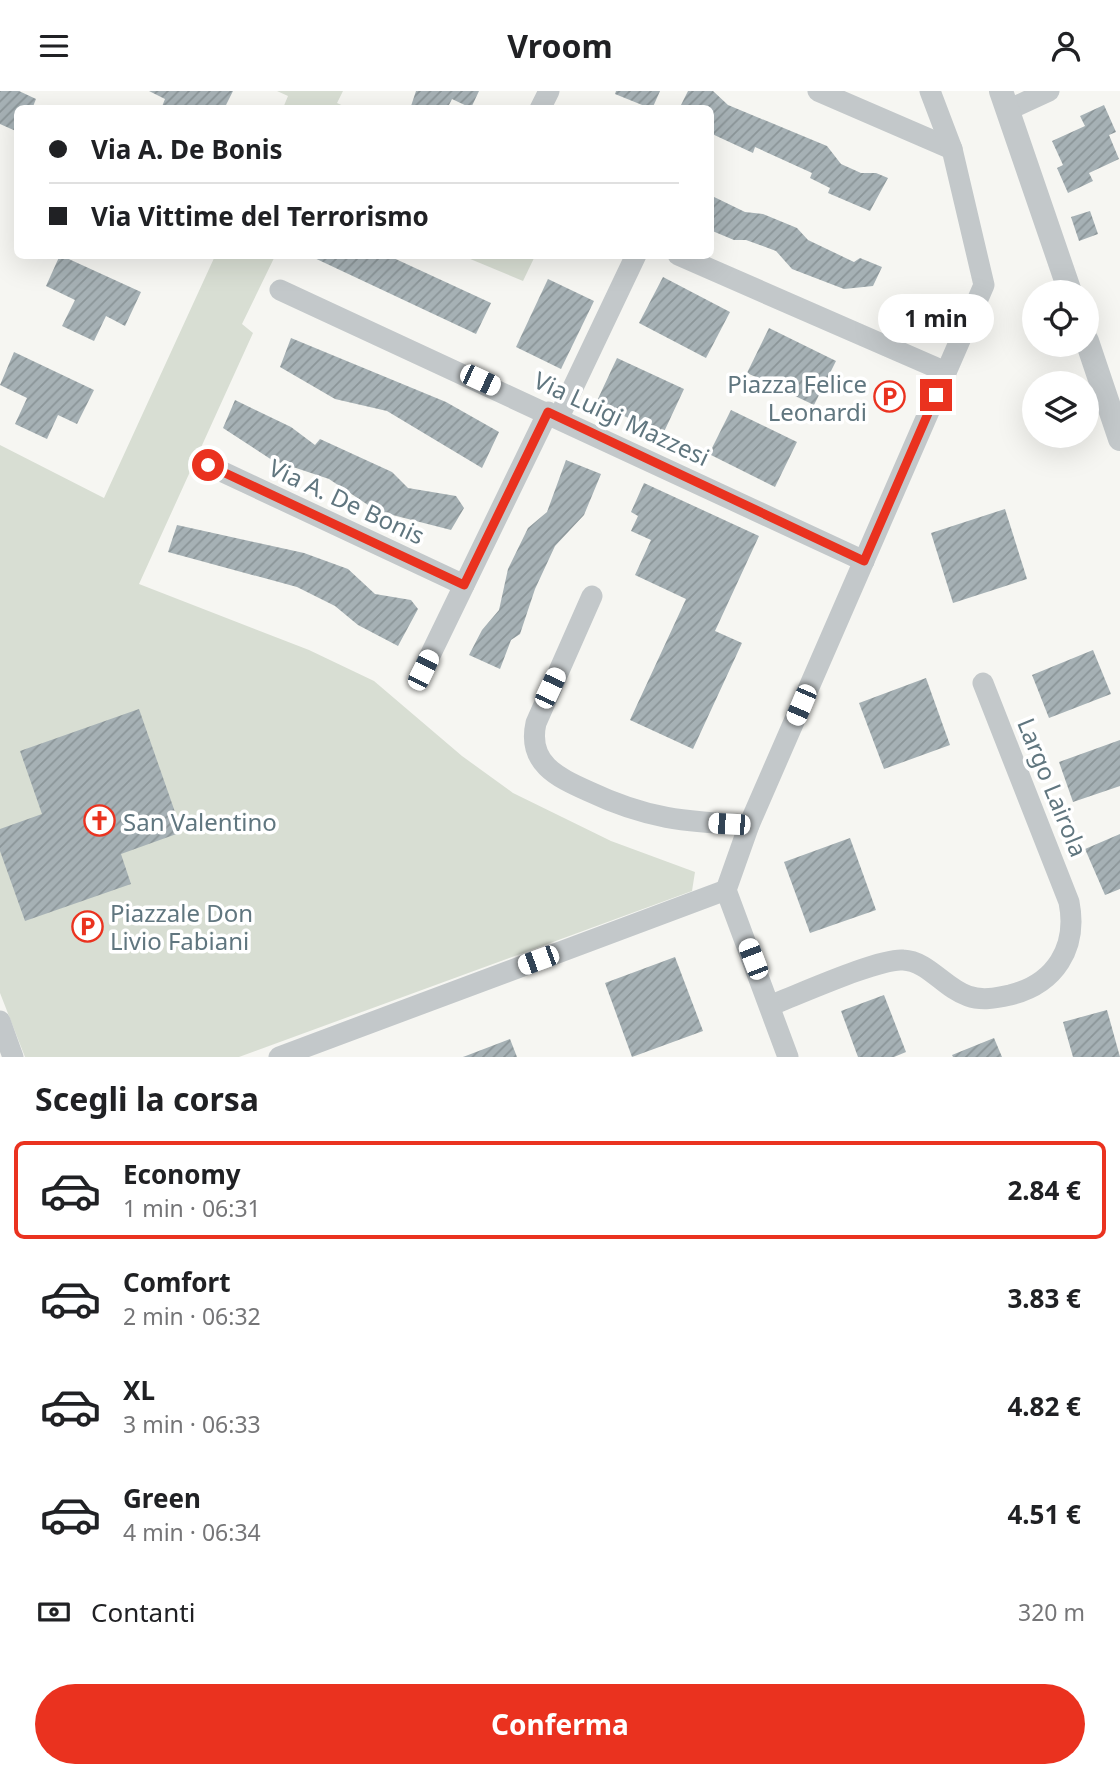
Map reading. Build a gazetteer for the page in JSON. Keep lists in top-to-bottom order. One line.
{"streets":{"street":["Via Luigi Mazzesi","Via A. De Bonis","Largo Lairola"]},"places":{"parking":["Piazza Felice Leonardi","Piazzale Don Livio Fabiani"],"church":["San Valentino"]},"page":{"header":"Vroom","banner":["Via A. De Bonis","Via Vittime del Terrorismo"],"bubble":"1 min","heading":"Scegli la corsa","list":[{"name":"Economy","note":"1 min · 06:31","value":"2.84 €"},{"name":"Comfort","note":"2 min · 06:32","value":"3.83 €"},{"name":"XL","note":"3 min · 06:33","value":"4.82 €"},{"name":"Green","note":"4 min · 06:34","value":"4.51 €"}],"pay":["Contanti","320 m"],"buttons":"Conferma"}}
